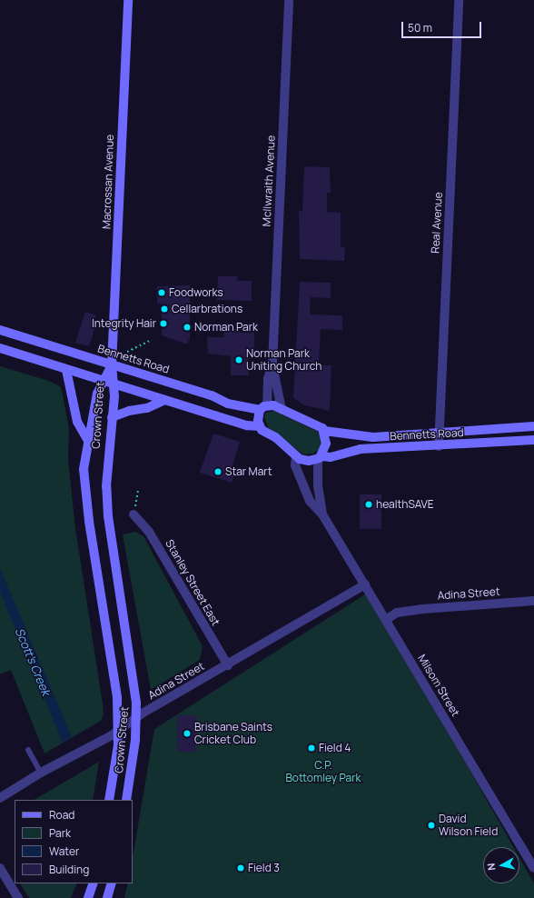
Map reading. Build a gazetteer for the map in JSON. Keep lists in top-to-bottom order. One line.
{"streets":{"main road":["Macrossan Avenue","Bennetts Road","Crown Street"],"street":["McIlwraith Avenue","Real Avenue","Stanley Street East","Adina Street","Milsom Street"]},"crossings":[["McIlwraith Avenue","Bennetts Road"],["Macrossan Avenue","Bennetts Road"],["Macrossan Avenue","Crown Street"],["Real Avenue","Bennetts Road"],["Bennetts Road","Crown Street"],["Bennetts Road","Milsom Street"],["Crown Street","Adina Street"],["Stanley Street East","Adina Street"],["Adina Street","Milsom Street"]],"water":["Scott's Creek"],"parks":["C.P. Bottomley Park"],"places":["Foodworks","Cellarbrations","Integrity Hair","Norman Park","Norman Park Uniting Church","Star Mart","healthSAVE","Brisbane Saints Cricket Club","Field 4","David Wilson Field","Field 3"],"legend":["Road","Park","Water","Building"],"scale_bar":"50 m","north":"left"}
